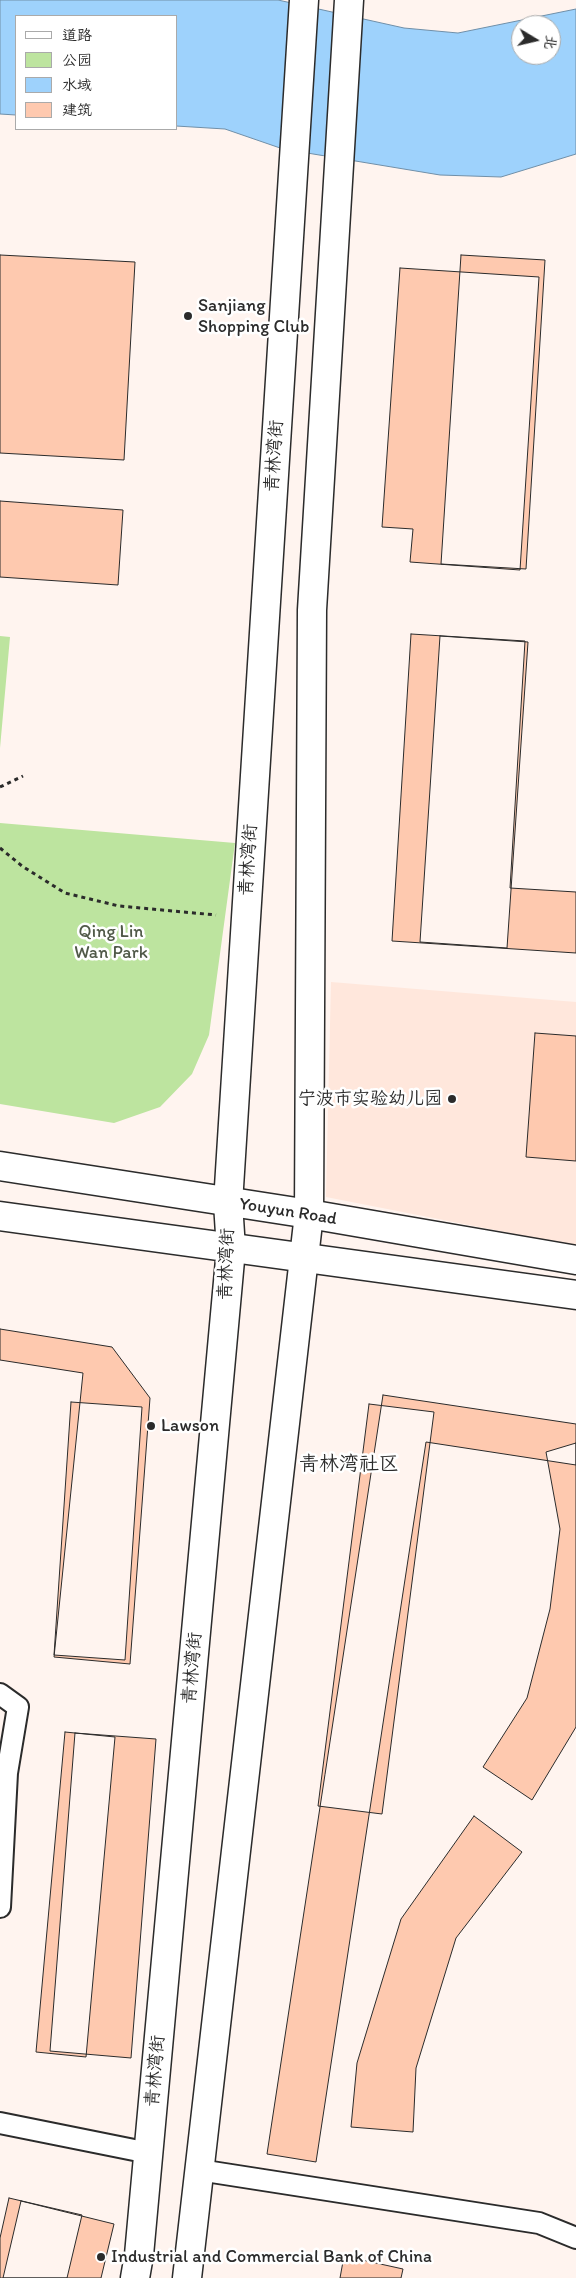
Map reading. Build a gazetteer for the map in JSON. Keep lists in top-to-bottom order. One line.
{"streets":{"street":["青林湾街","Youyun Road"]},"crossings":[["青林湾街","Youyun Road"]],"districts":["青林湾社区"],"parks":["Qing Lin Wan Park"],"places":["Sanjiang Shopping Club","宁波市实验幼儿园","Lawson","Industrial and Commercial Bank of China"],"legend":["道路","公园","水域","建筑"],"north":"right"}
